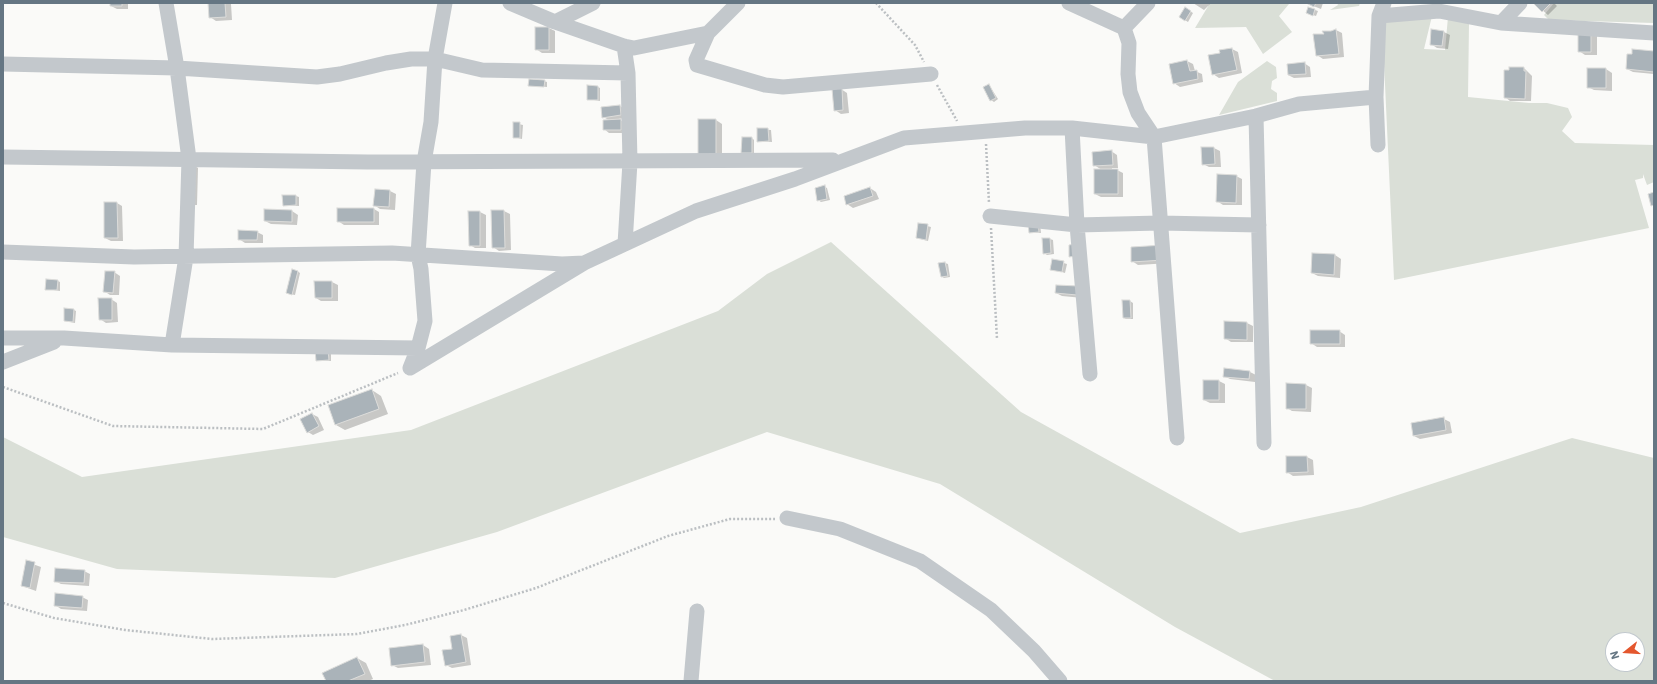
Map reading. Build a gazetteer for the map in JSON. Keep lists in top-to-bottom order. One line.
{"north":"left"}
